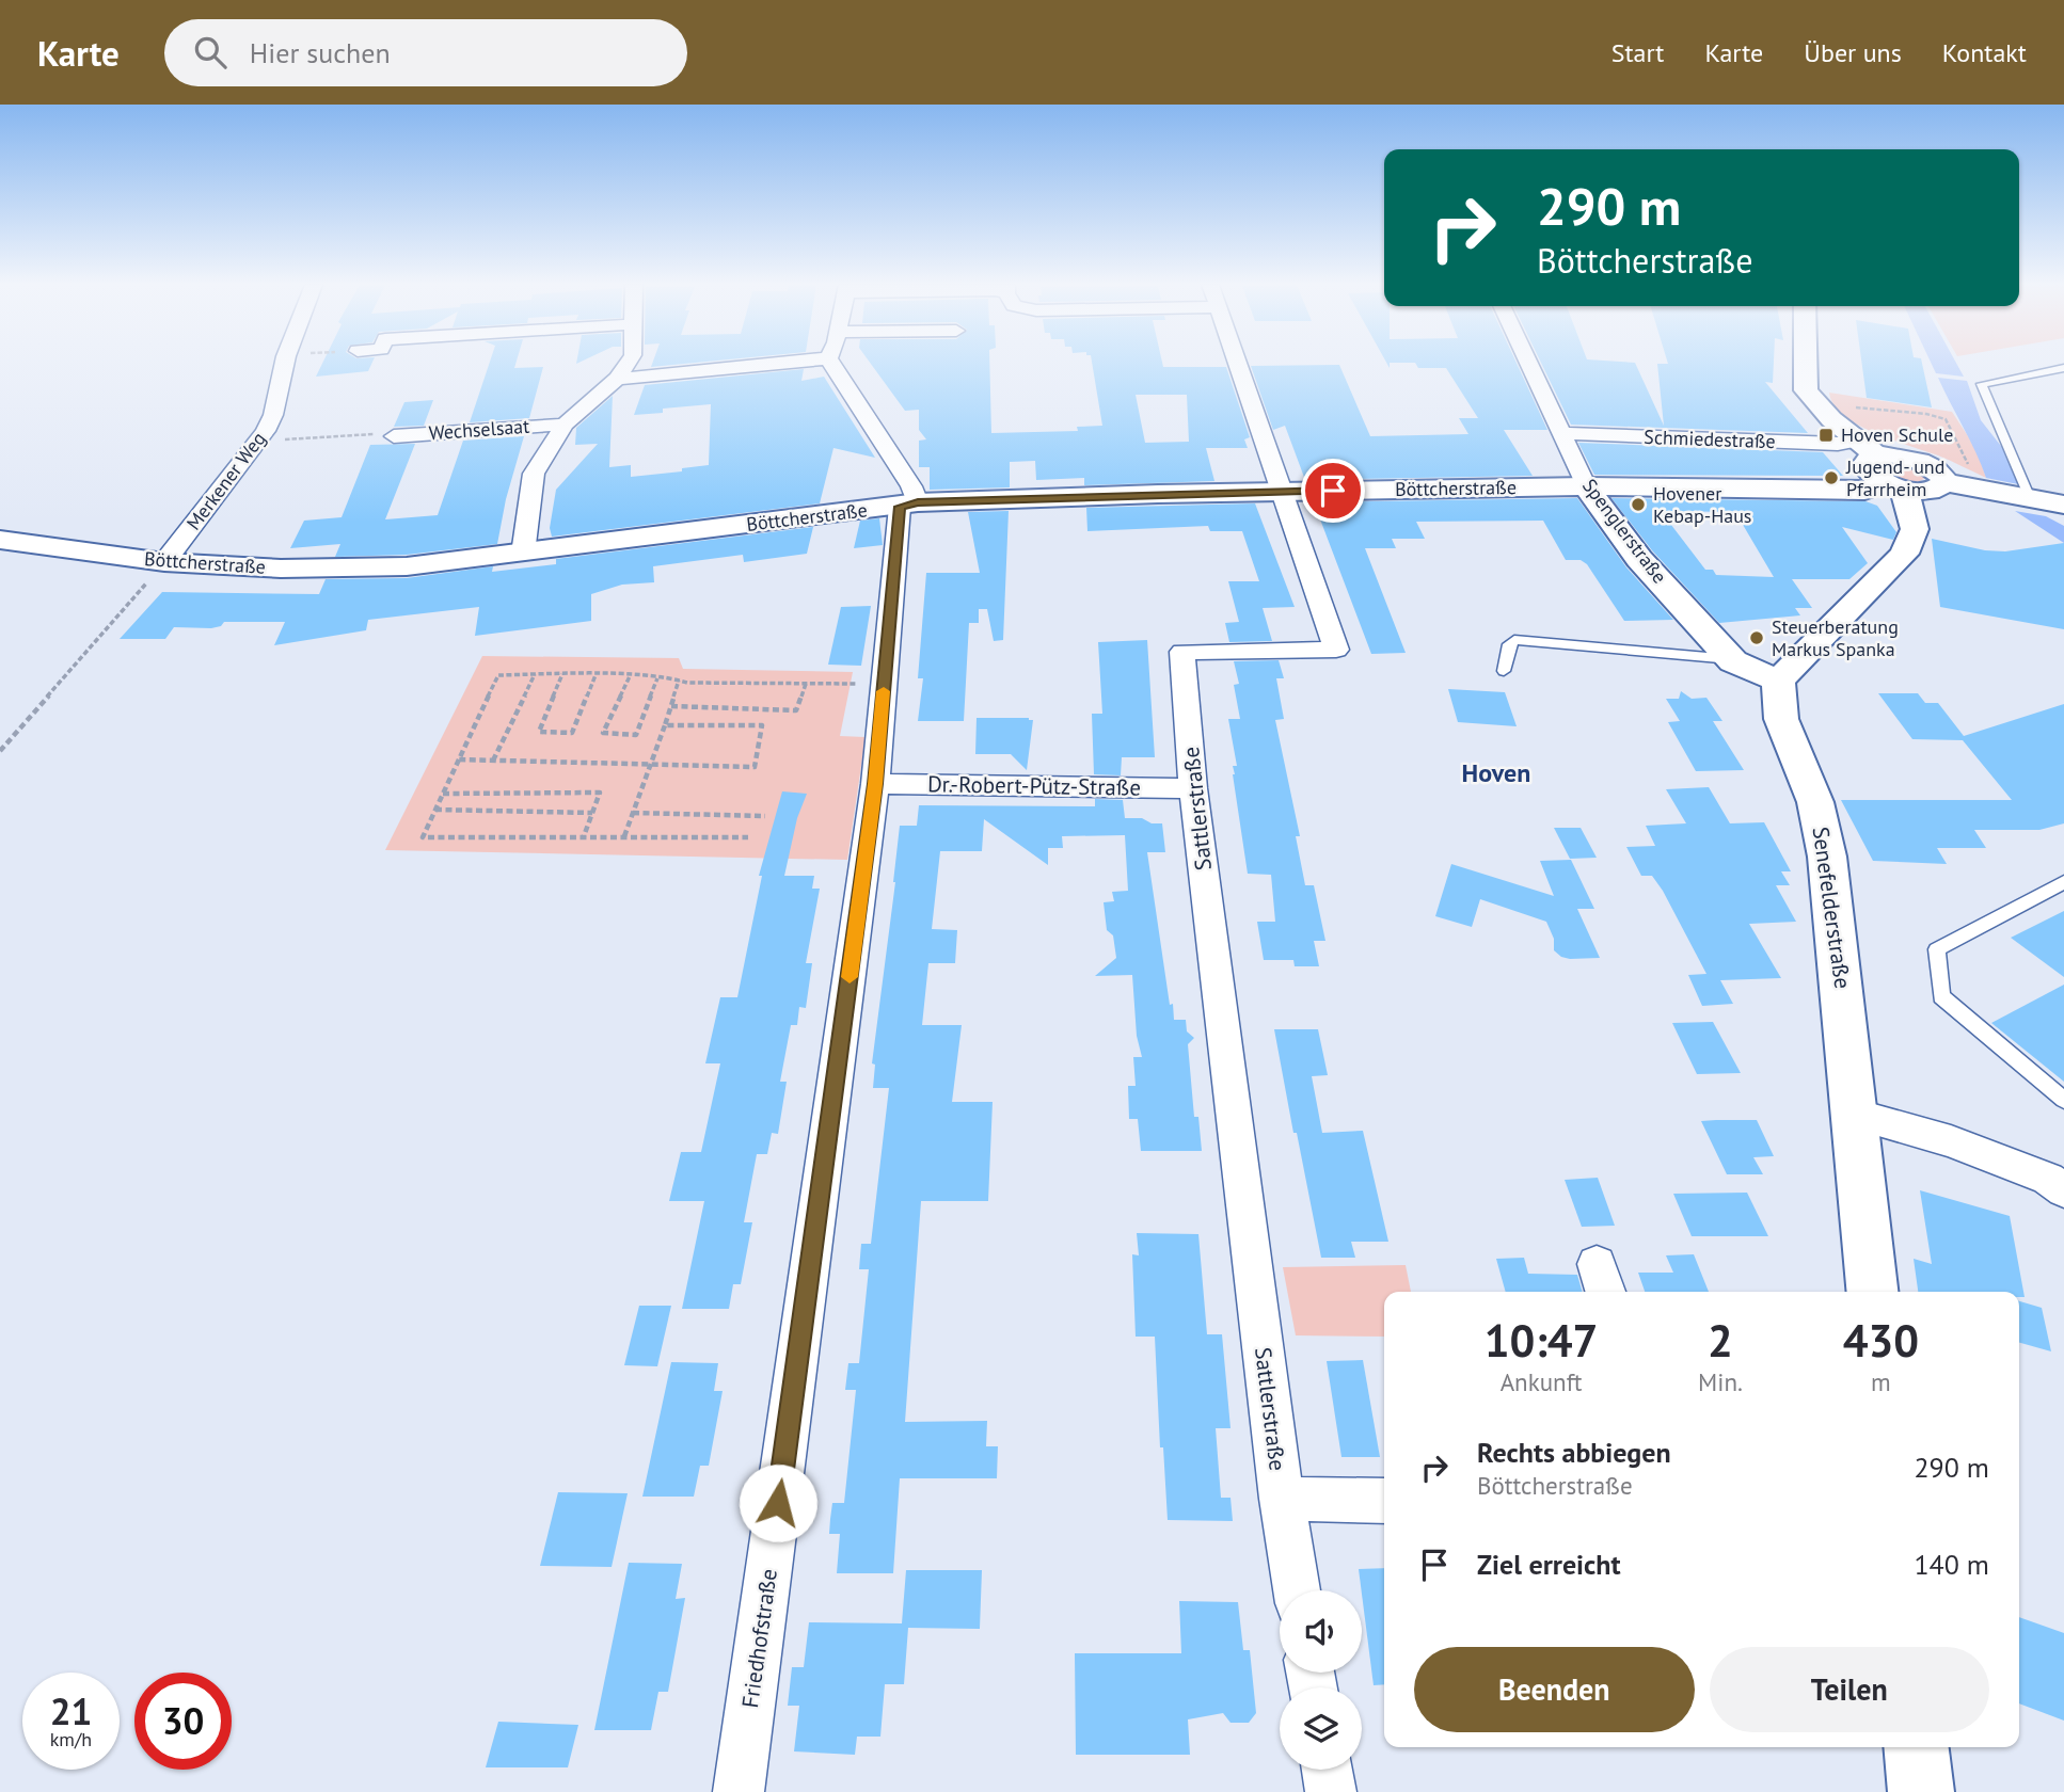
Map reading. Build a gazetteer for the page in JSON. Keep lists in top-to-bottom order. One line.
{"streets":{"main road":["Böttcherstraße","Spenglerstraße","Senefelderstraße"],"street":["Wechselsaat","Schmiedestraße","Merkener Weg","Dr.-Robert-Pütz-Straße","Sattlerstraße","Friedhofstraße"]},"crossings":[["Wechselsaat","Böttcherstraße"],["Schmiedestraße","Spenglerstraße"],["Merkener Weg","Böttcherstraße"],["Böttcherstraße","Spenglerstraße"],["Böttcherstraße","Sattlerstraße"],["Böttcherstraße","Friedhofstraße"],["Spenglerstraße","Senefelderstraße"],["Dr.-Robert-Pütz-Straße","Sattlerstraße"],["Dr.-Robert-Pütz-Straße","Friedhofstraße"]],"districts":["Hoven"],"places":{"transit":["Hoven Schule"],"other":["Jugend- und Pfarrheim","Hovener Kebap-Haus","Steuerberatung Markus Spanka"]},"page":{"header":"Karte","search":"Hier suchen","nav":["Start","Karte","Über uns","Kontakt"],"turn":["290 m","Böttcherstraße"],"eta":["10:47","Ankunft","2","Min.","430","m"],"list":[{"name":"Rechts abbiegen","note":"Böttcherstraße","value":"290 m"},{"name":"Ziel erreicht","value":"140 m"}],"buttons":["Beenden","Teilen"],"speed":"21 km/h","limit":"30"}}
